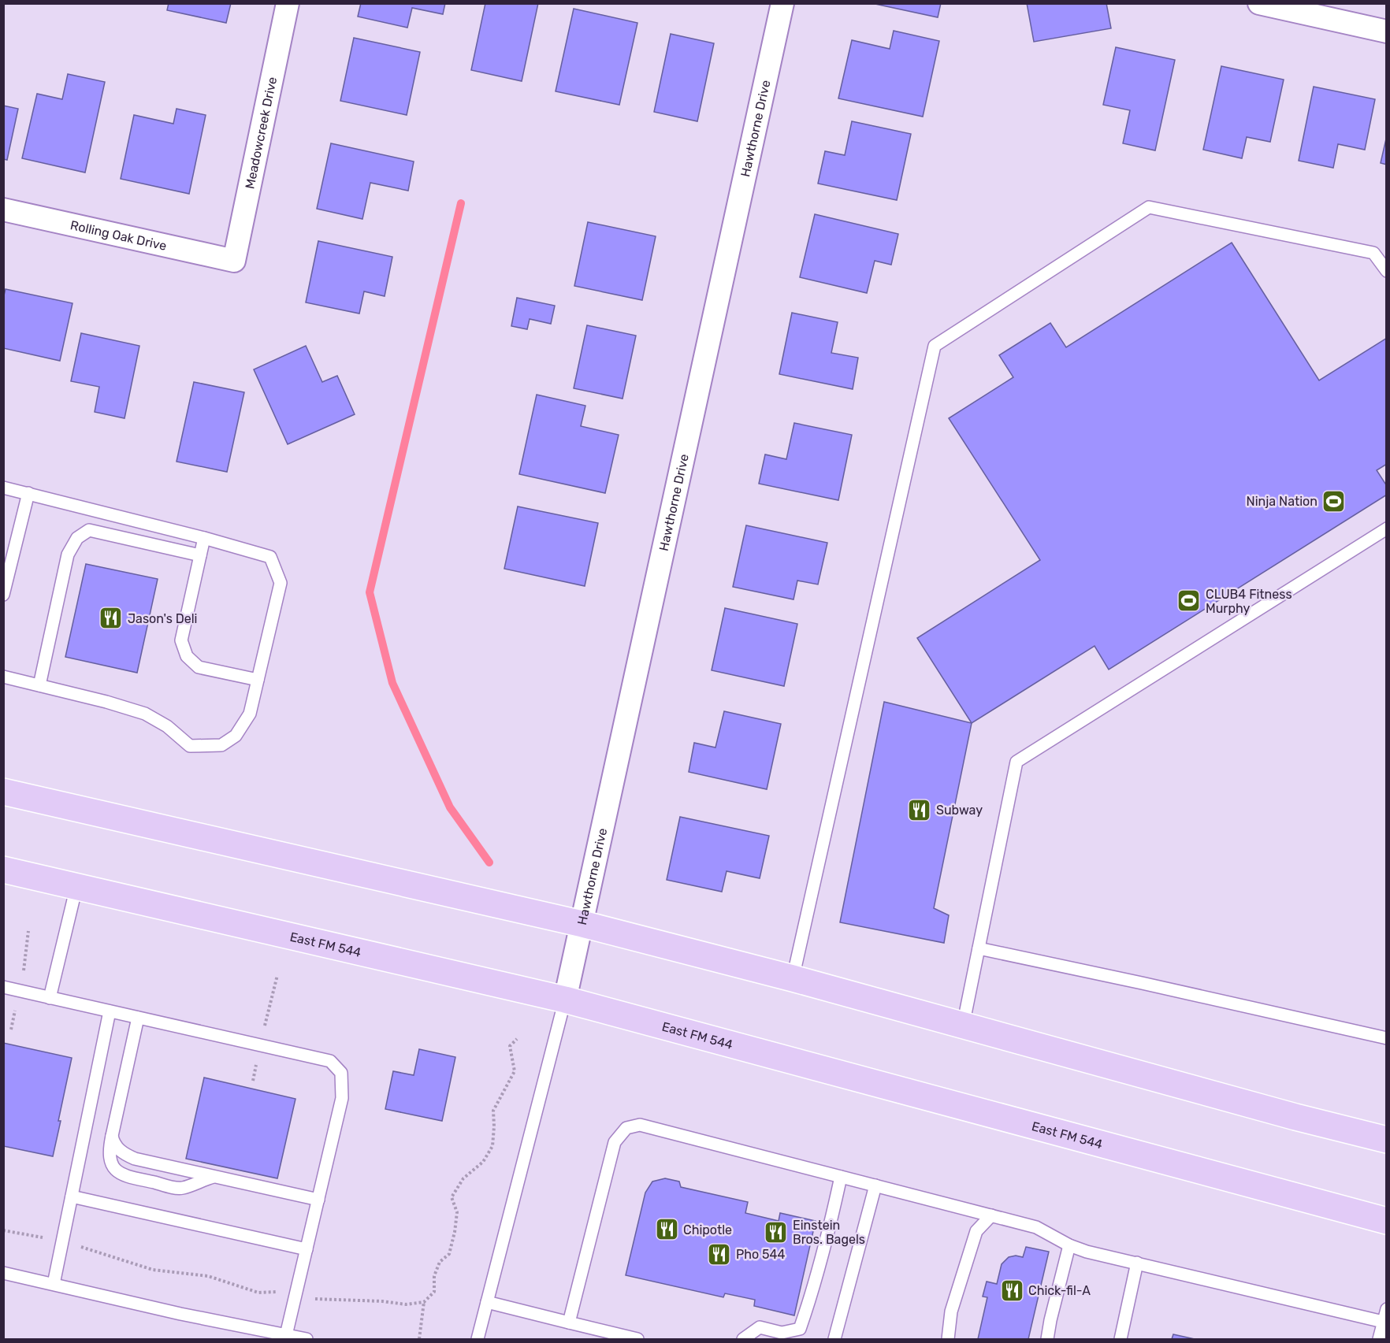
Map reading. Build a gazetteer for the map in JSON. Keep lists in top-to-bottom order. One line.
{"streets":{"main road":["East FM 544"],"street":["Hawthorne Drive","Meadowcreek Drive","Rolling Oak Drive"]},"crossings":[["Hawthorne Drive","East FM 544"],["Meadowcreek Drive","Rolling Oak Drive"]],"places":{"sports":["Ninja Nation","CLUB4 Fitness Murphy"],"restaurant":["Jason's Deli","Subway","Chipotle","Einstein Bros. Bagels","Pho 544","Chick-fil-A"]}}
